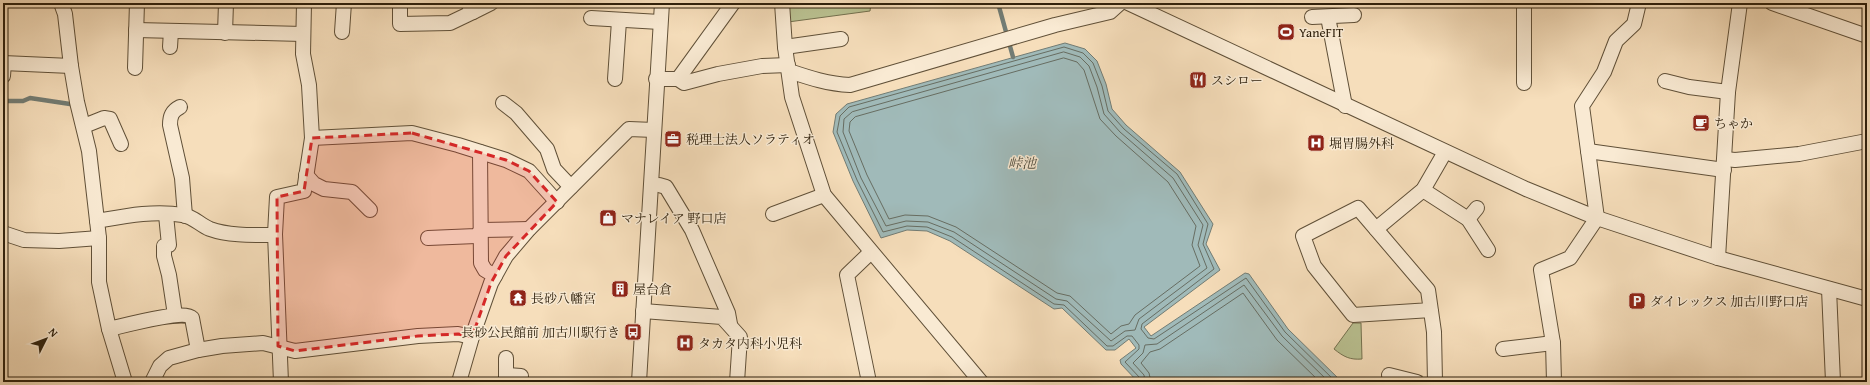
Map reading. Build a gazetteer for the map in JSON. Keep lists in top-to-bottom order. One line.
{"water":["峠池"],"places":{"sports":["YaneFIT"],"restaurant":["スシロー"],"cafe":["ちゃか"],"office":["税理士法人ソラティオ"],"hospital":["堀胃腸外科","タカタ内科小児科"],"shop":["マナレイア 野口店"],"building":["屋台倉"],"temple":["長砂八幡宮"],"parking":["ダイレックス 加古川野口店"],"bus stop":["長砂公民館前 加古川駅行き"]},"north":"top right"}
